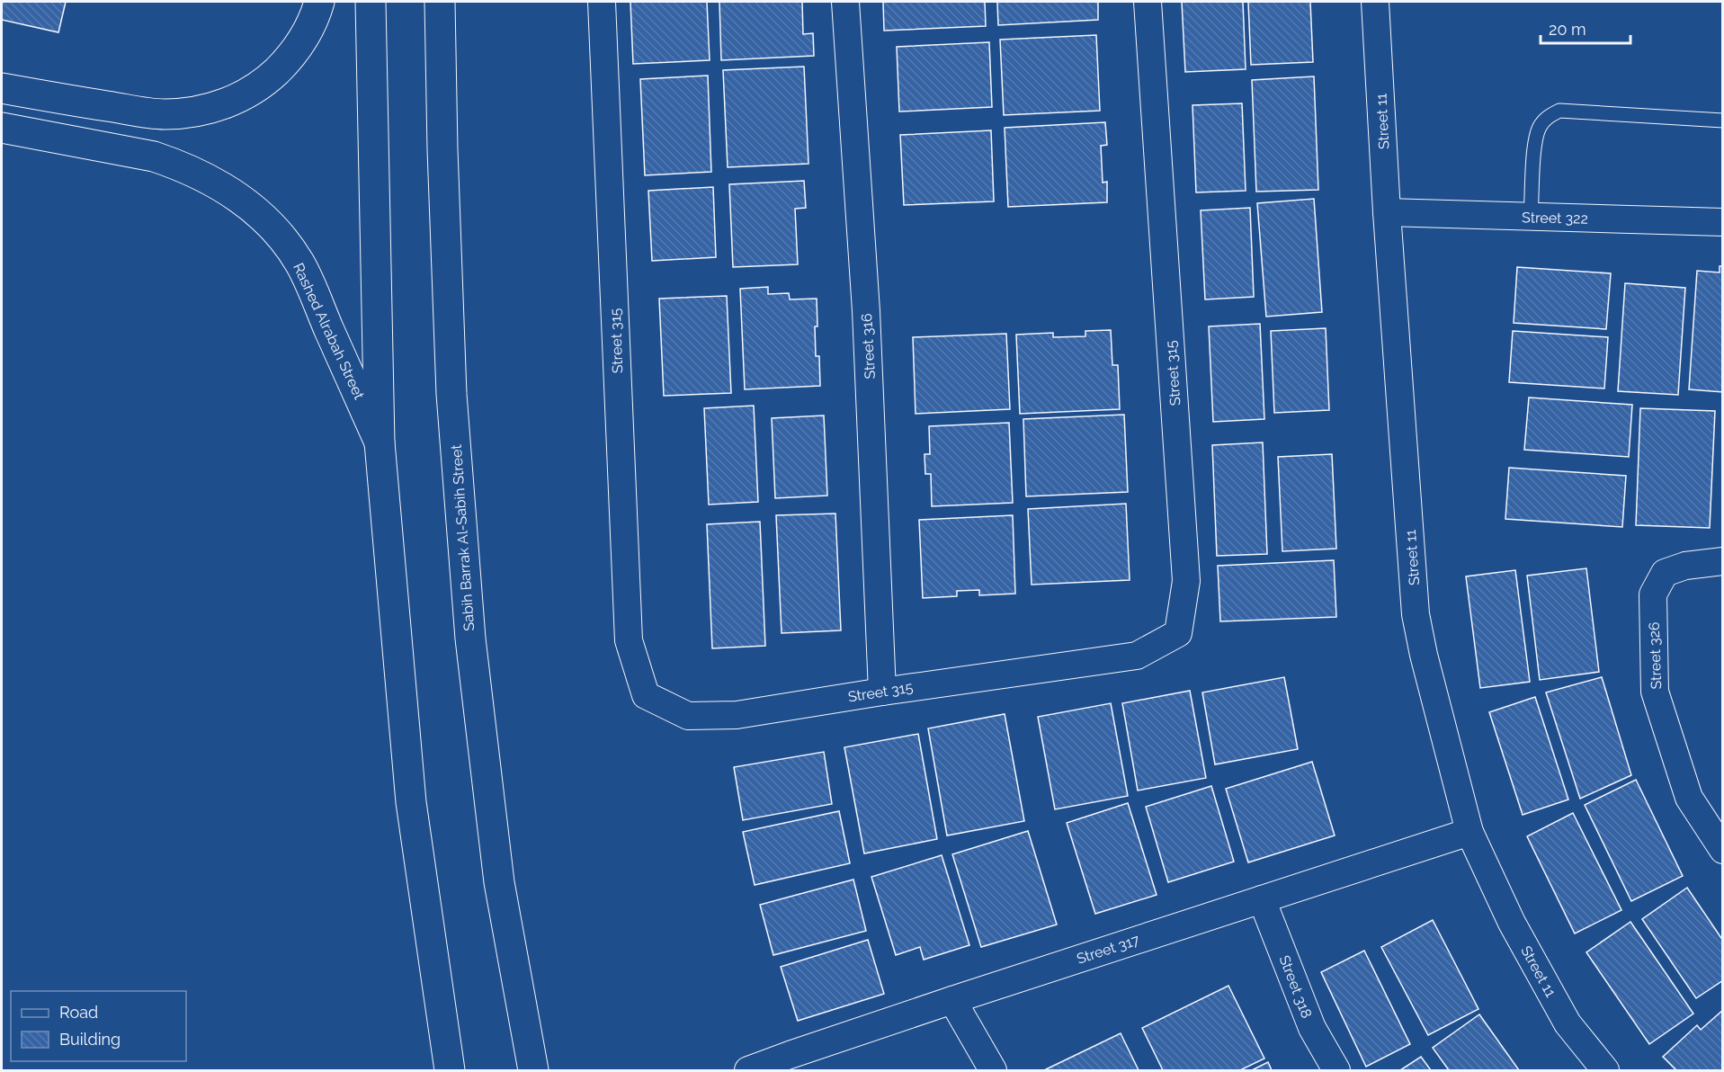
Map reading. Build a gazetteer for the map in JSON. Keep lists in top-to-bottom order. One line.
{"streets":{"main road":["Rashed Alrabah Street","Sabih Barrak Al-Sabih Street"],"street":["Street 11","Street 322","Street 315","Street 316","Street 326","Street 317","Street 318"]},"crossings":[["Street 11","Street 322"],["Street 11","Street 317"],["Street 315","Street 316"],["Street 317","Street 318"]],"legend":["Road","Building"],"scale_bar":"20 m"}
